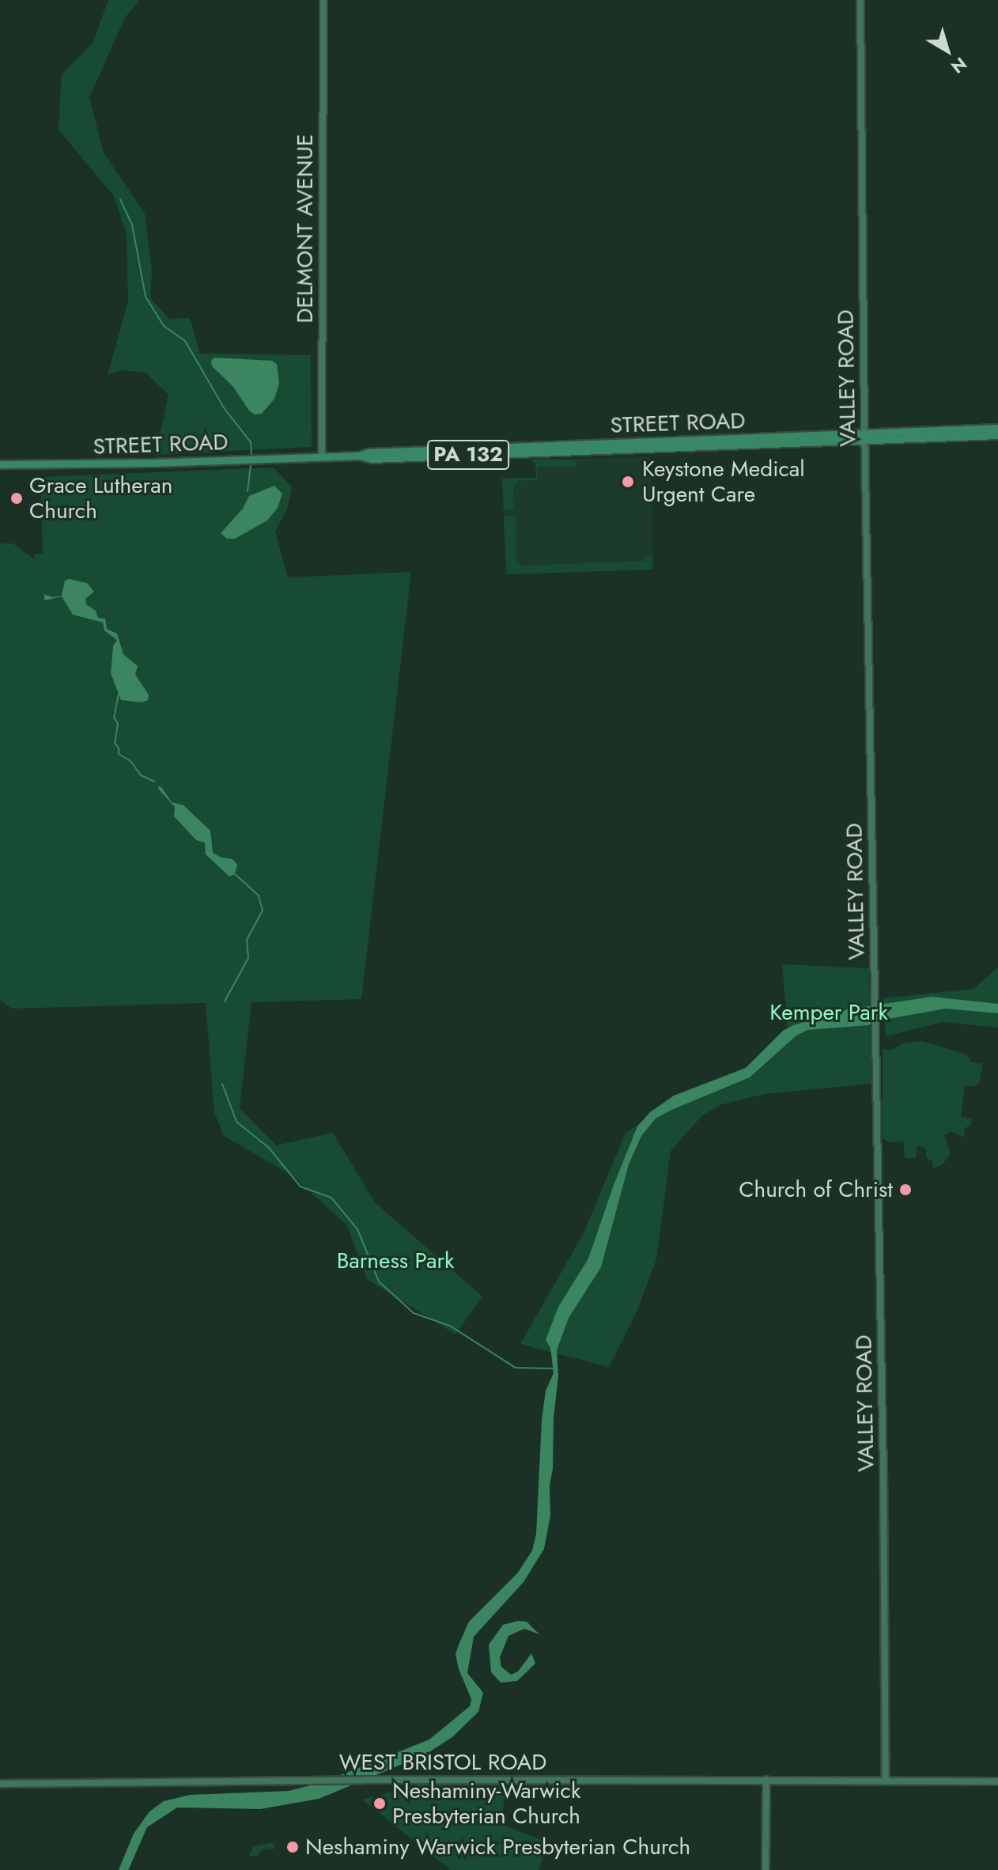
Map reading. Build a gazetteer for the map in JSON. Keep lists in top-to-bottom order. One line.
{"streets":{"main road":["STREET ROAD","PA 132"],"street":["DELMONT AVENUE","VALLEY ROAD","WEST BRISTOL ROAD"]},"crossings":[["DELMONT AVENUE","STREET ROAD"],["VALLEY ROAD","STREET ROAD"],["VALLEY ROAD","WEST BRISTOL ROAD"]],"parks":["Kemper Park","Barness Park"],"places":["Keystone Medical Urgent Care","Grace Lutheran Church","Church of Christ","Neshaminy-Warwick Presbyterian Church","Neshaminy Warwick Presbyterian Church"],"north":"bottom right"}
